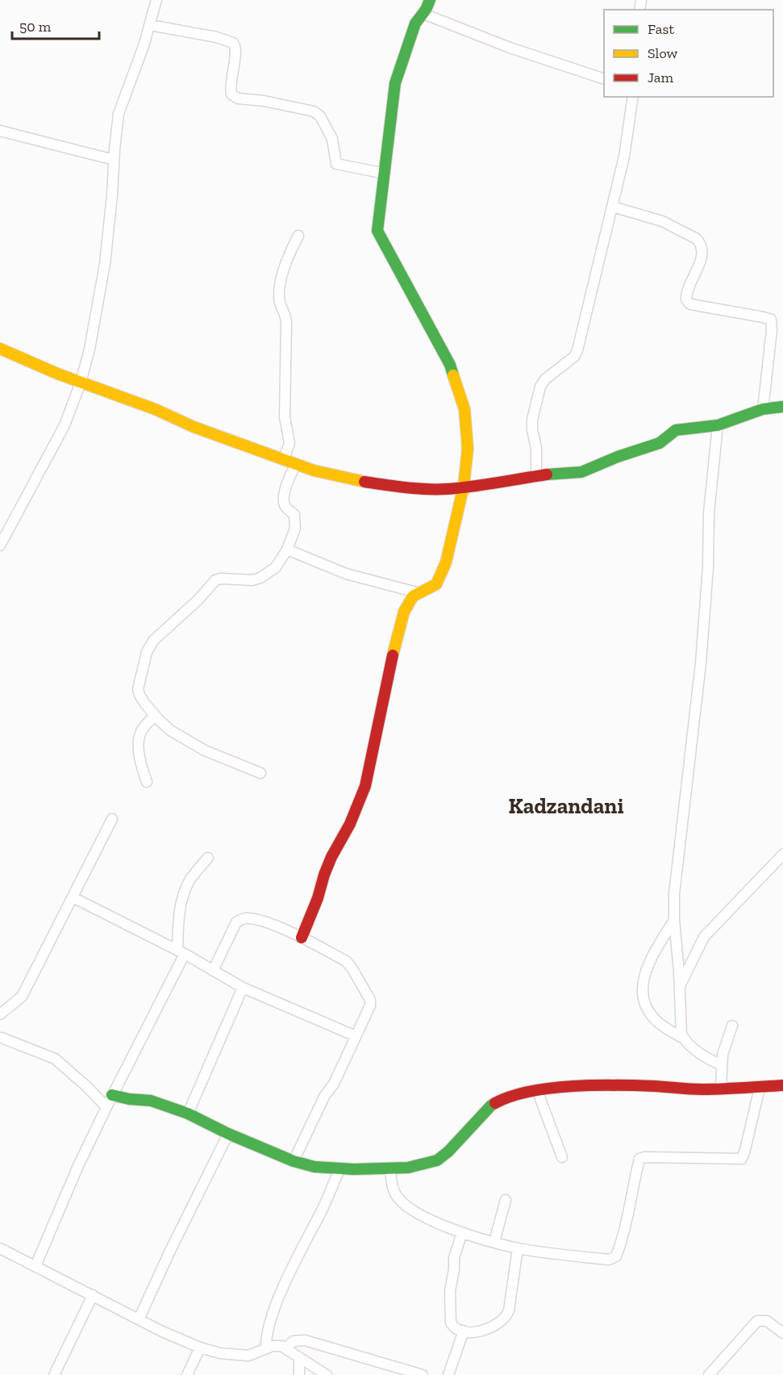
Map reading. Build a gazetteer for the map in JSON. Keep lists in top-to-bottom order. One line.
{"districts":["Kadzandani"],"legend":["Fast","Slow","Jam"],"scale_bar":"50 m"}
